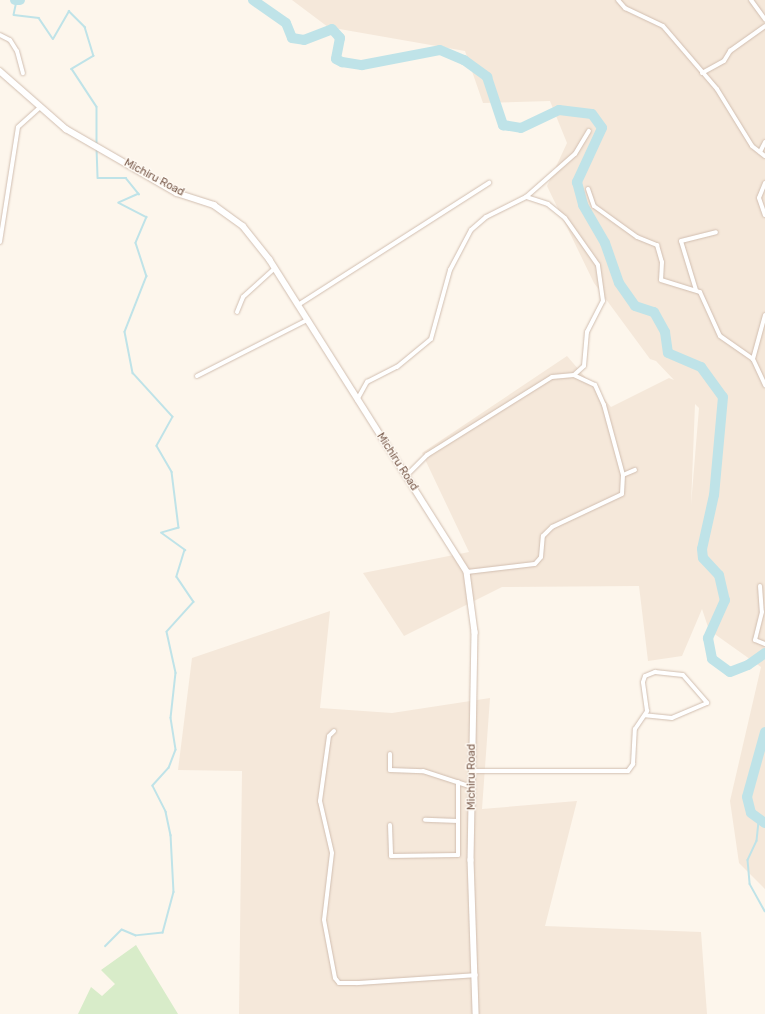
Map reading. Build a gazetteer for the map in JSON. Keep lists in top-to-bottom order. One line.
{"streets":{"street":["Michiru Road"]}}
